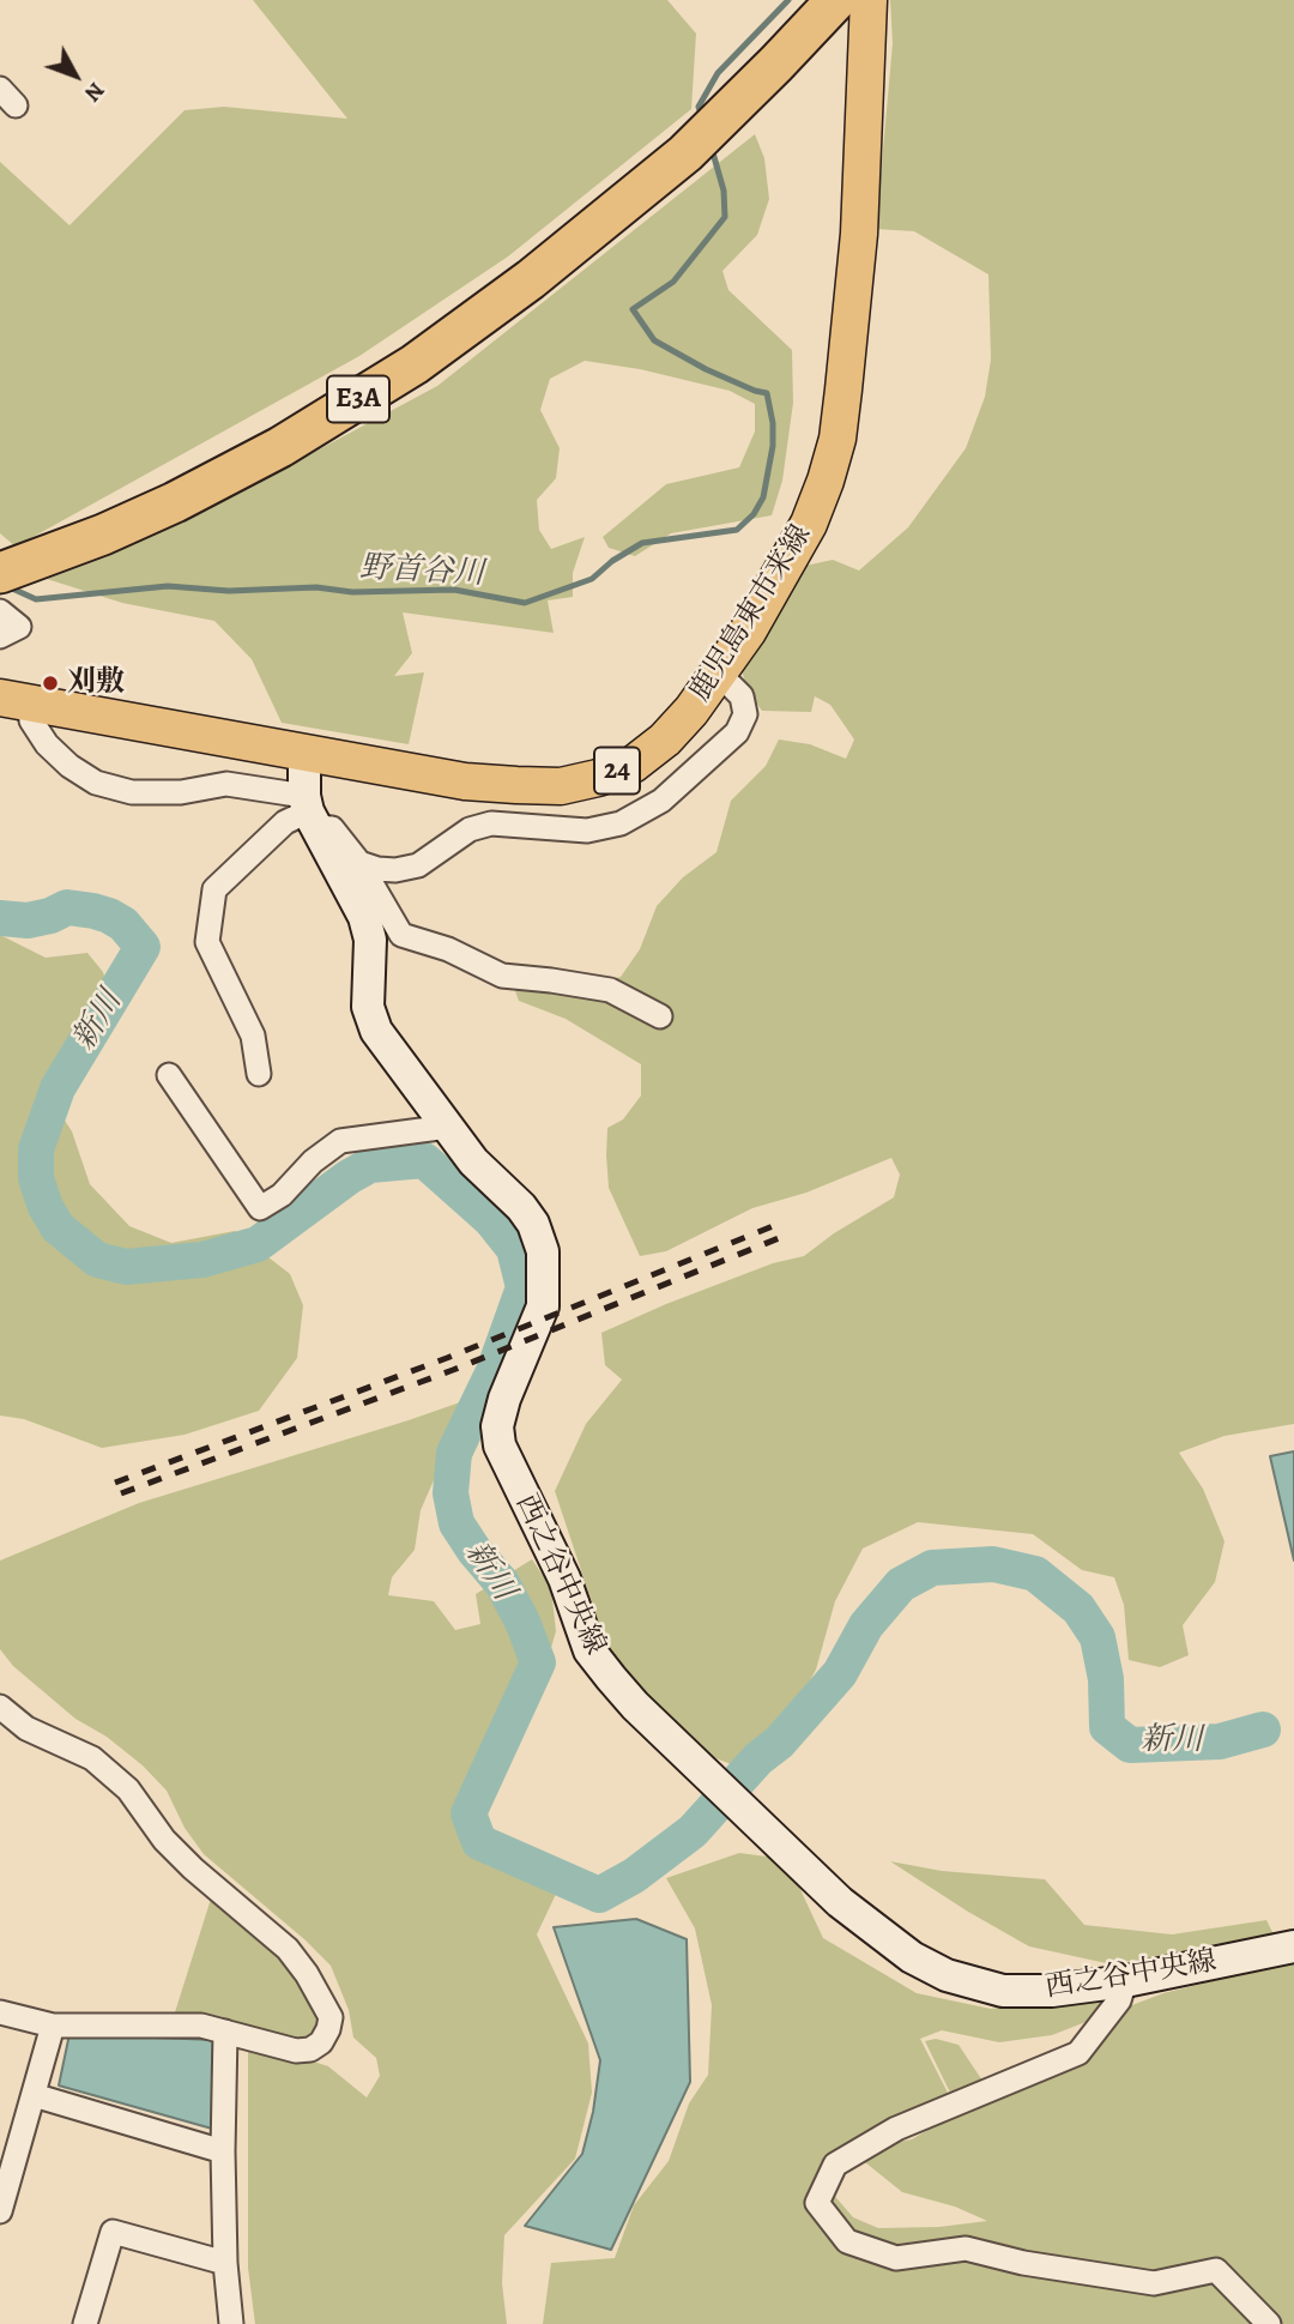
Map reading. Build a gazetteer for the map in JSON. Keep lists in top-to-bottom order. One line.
{"streets":{"highway":["E3A"],"main road":["鹿児島東市来線","24"],"street":["西之谷中央線"]},"crossings":[["鹿児島東市来線","西之谷中央線"]],"water":["野首谷川","新川"],"places":["刈敷"],"north":"bottom right"}
